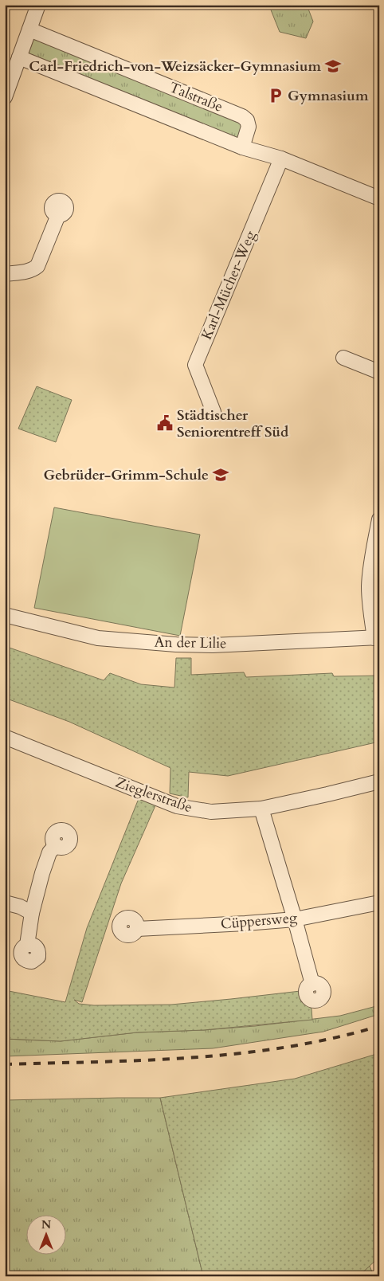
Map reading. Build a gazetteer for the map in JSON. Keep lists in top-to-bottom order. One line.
{"streets":{"street":["Talstraße","Karl-Mücher-Weg","An der Lilie","Zieglerstraße","Cüppersweg"]},"crossings":[["Talstraße","Karl-Mücher-Weg"]],"places":{"school or university":["Carl-Friedrich-von-Weizsäcker-Gymnasium","Gebrüder-Grimm-Schule"],"parking":["Gymnasium"],"public building":["Städtischer Seniorentreff Süd"]},"north":"top"}
